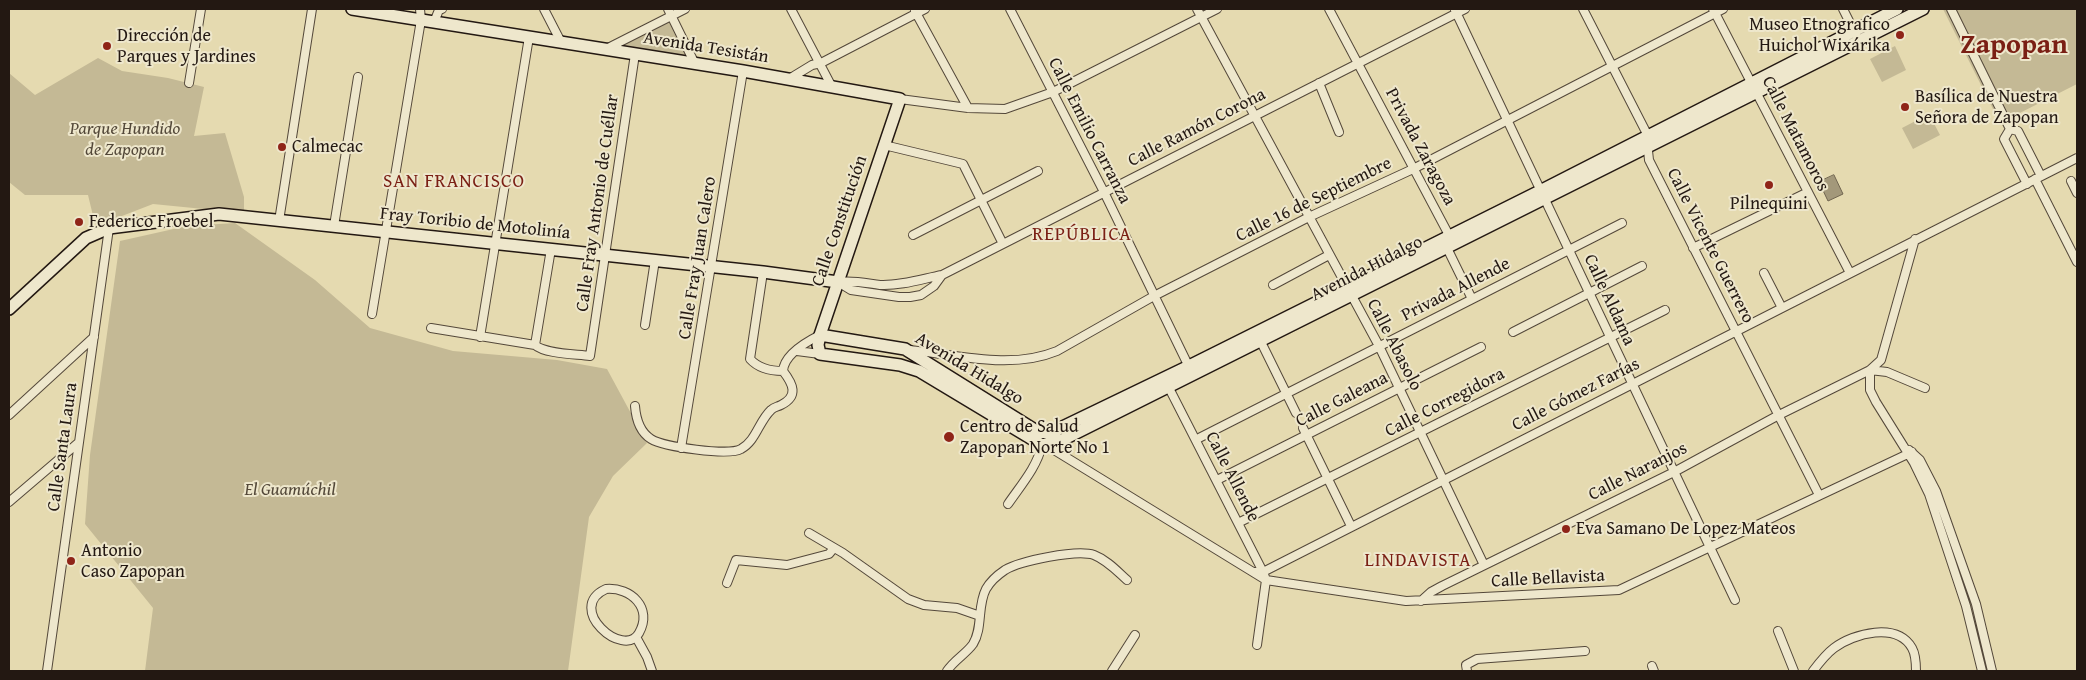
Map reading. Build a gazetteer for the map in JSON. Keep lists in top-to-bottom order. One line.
{"streets":{"main road":["Avenida Tesistán","Calle Constitución","Fray Toribio de Motolinía","Avenida Hidalgo"],"street":["Calle Ramón Corona","Calle Emilio Carranza","Calle Matamoros","Privada Zaragoza","Calle 16 de Septiembre","Calle Fray Antonio de Cuéllar","Calle Vicente Guerrero","Calle Fray Juan Calero","Privada Allende","Calle Aldama","Calle Abasolo","Calle Gómez Farías","Calle Galeana","Calle Corregidora","Calle Santa Laura","Calle Naranjos","Calle Allende","Calle Bellavista"]},"crossings":[["Avenida Tesistán","Calle Emilio Carranza"],["Avenida Tesistán","Calle Fray Antonio de Cuéllar"],["Avenida Tesistán","Calle Constitución"],["Avenida Tesistán","Calle Fray Juan Calero"],["Avenida Tesistán","Calle Abasolo"],["Calle Ramón Corona","Calle Emilio Carranza"],["Calle Ramón Corona","Privada Zaragoza"],["Calle Ramón Corona","Calle Constitución"],["Calle Ramón Corona","Fray Toribio de Motolinía"],["Calle Ramón Corona","Calle Aldama"],["Calle Ramón Corona","Calle Abasolo"],["Calle Emilio Carranza","Calle 16 de Septiembre"],["Calle Emilio Carranza","Avenida Hidalgo"],["Calle Matamoros","Calle 16 de Septiembre"],["Calle Matamoros","Avenida Hidalgo"],["Calle Matamoros","Calle Gómez Farías"],["Privada Zaragoza","Calle 16 de Septiembre"],["Privada Zaragoza","Avenida Hidalgo"],["Privada Zaragoza","Privada Allende"],["Calle 16 de Septiembre","Calle Vicente Guerrero"],["Calle 16 de Septiembre","Avenida Hidalgo"],["Calle 16 de Septiembre","Calle Aldama"],["Calle 16 de Septiembre","Calle Abasolo"],["Calle Fray Antonio de Cuéllar","Fray Toribio de Motolinía"],["Calle Constitución","Fray Toribio de Motolinía"],["Calle Constitución","Avenida Hidalgo"],["Fray Toribio de Motolinía","Calle Fray Juan Calero"],["Fray Toribio de Motolinía","Calle Santa Laura"],["Calle Vicente Guerrero","Avenida Hidalgo"],["Calle Vicente Guerrero","Calle Gómez Farías"],["Calle Vicente Guerrero","Calle Naranjos"],["Calle Vicente Guerrero","Calle Bellavista"],["Avenida Hidalgo","Calle Aldama"],["Avenida Hidalgo","Calle Abasolo"],["Avenida Hidalgo","Calle Allende"],["Avenida Hidalgo","Calle Bellavista"],["Privada Allende","Calle Aldama"],["Privada Allende","Calle Abasolo"],["Privada Allende","Calle Allende"],["Calle Aldama","Calle Gómez Farías"],["Calle Aldama","Calle Corregidora"],["Calle Aldama","Calle Naranjos"],["Calle Aldama","Calle Bellavista"],["Calle Abasolo","Calle Gómez Farías"],["Calle Abasolo","Calle Galeana"],["Calle Abasolo","Calle Corregidora"],["Calle Abasolo","Calle Naranjos"],["Calle Gómez Farías","Calle Allende"],["Calle Gómez Farías","Calle Bellavista"],["Calle Galeana","Calle Allende"],["Calle Corregidora","Calle Allende"],["Calle Naranjos","Calle Bellavista"],["Calle Allende","Calle Bellavista"]],"districts":["Zapopan","SAN FRANCISCO","REPÚBLICA","LINDAVISTA"],"parks":["Parque Hundido de Zapopan","El Guamúchil"],"places":["Museo Etnografico Huichol Wixárika","Dirección de Parques y Jardines","Basílica de Nuestra Señora de Zapopan","Calmecac","Pilnequini","Federico Froebel","Centro de Salud Zapopan Norte No 1","Eva Samano De Lopez Mateos","Antonio Caso Zapopan"]}
